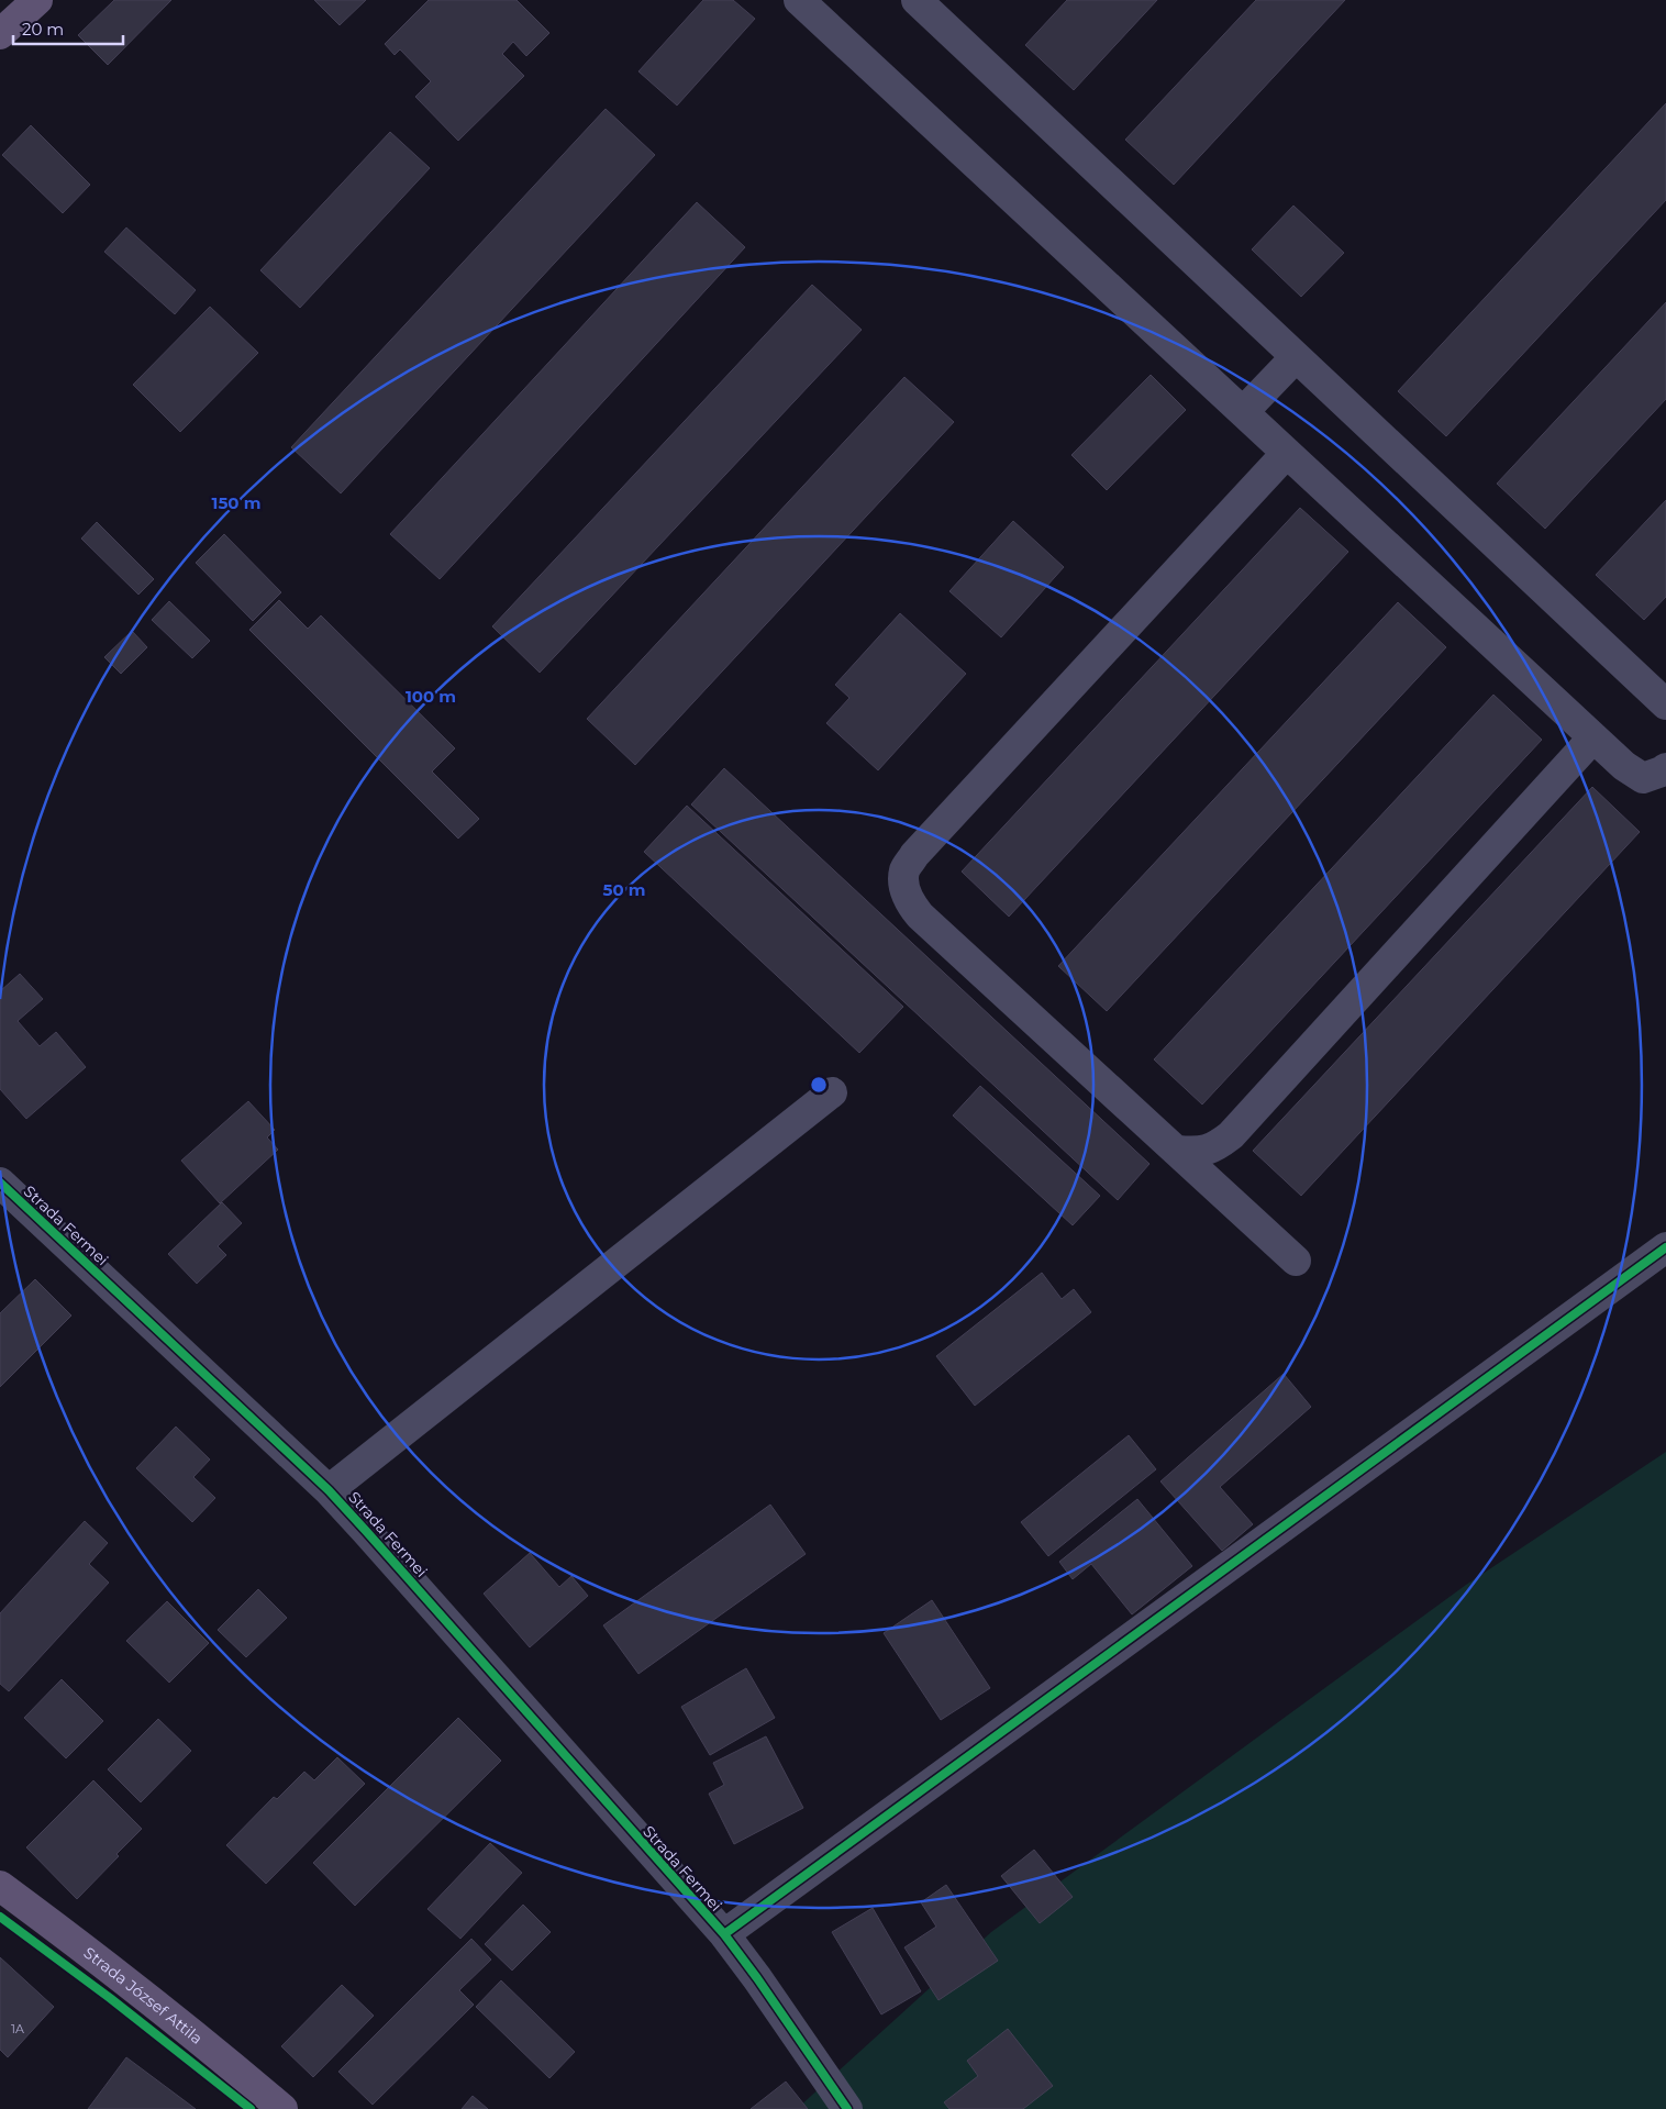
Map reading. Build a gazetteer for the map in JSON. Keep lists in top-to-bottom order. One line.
{"streets":{"main road":["Strada József Attila"],"street":["Strada Fermei"]},"house_numbers":["1A"],"scale_bar":"20 m","rings":["150 m","100 m","50 m"]}
